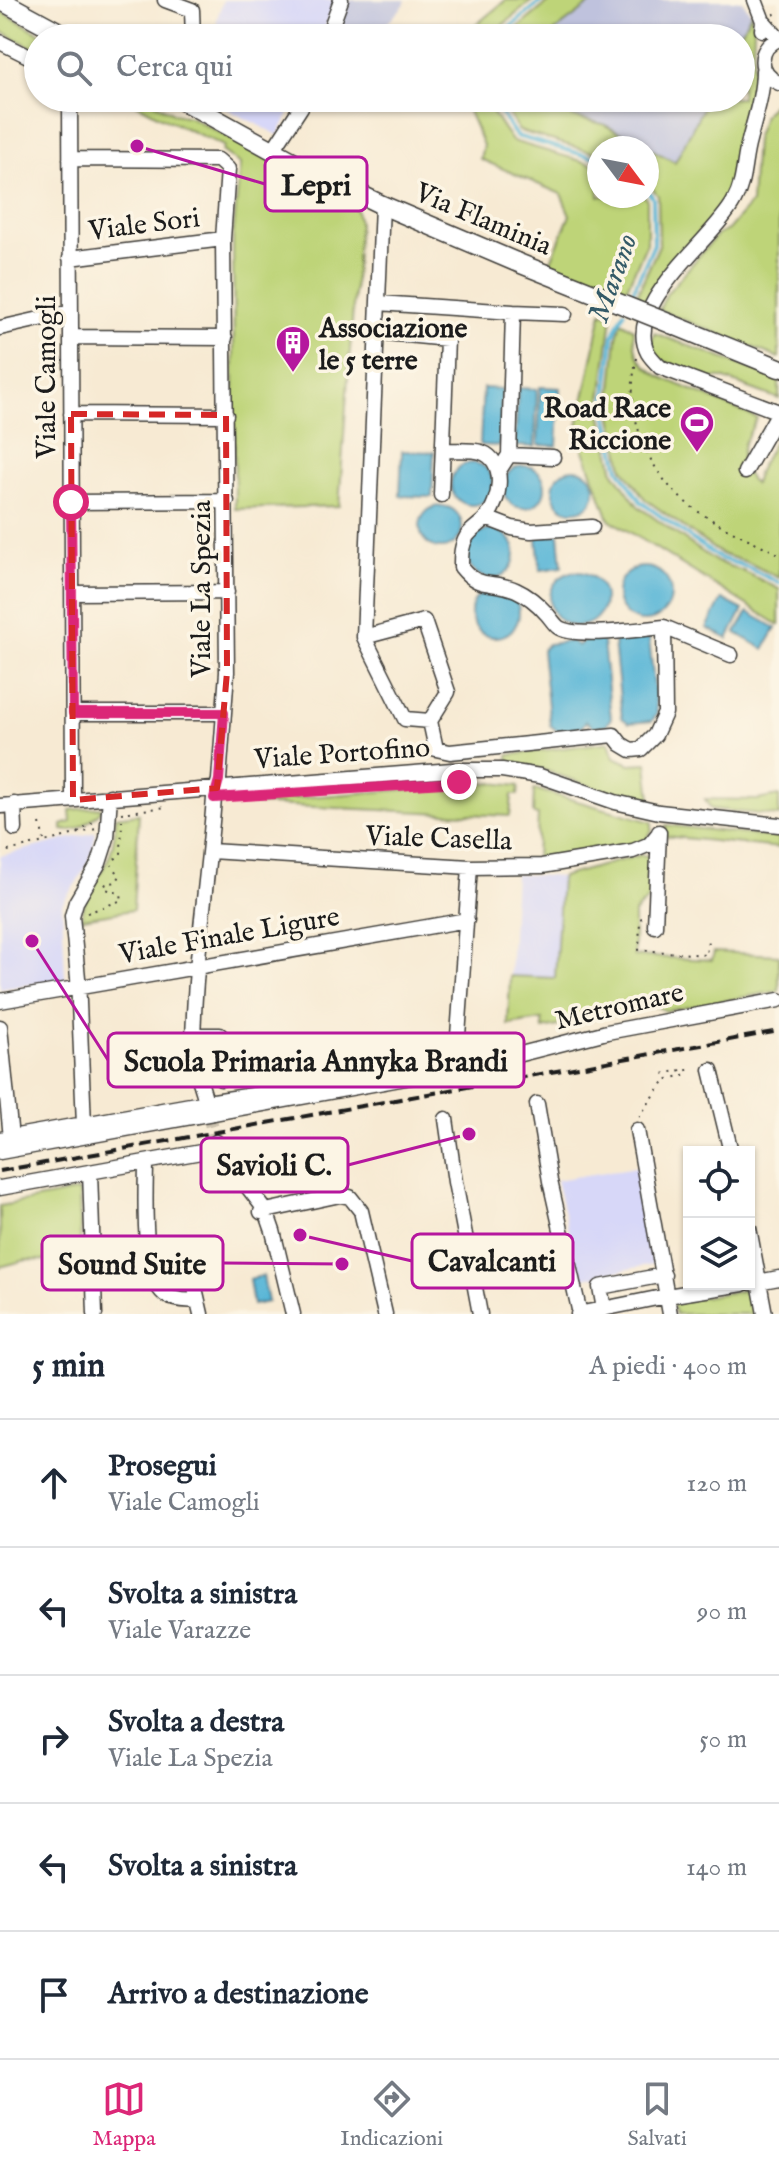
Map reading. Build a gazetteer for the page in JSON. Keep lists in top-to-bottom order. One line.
{"streets":{"main road":["Via Flaminia"],"street":["Viale Sori","Viale Camogli","Viale La Spezia","Viale Portofino","Viale Casella","Viale Finale Ligure","Metromare"]},"crossings":[["Viale Sori","Viale Camogli"],["Viale Sori","Viale La Spezia"],["Viale Camogli","Viale La Spezia"],["Viale Camogli","Viale Portofino"],["Viale La Spezia","Viale Portofino"],["Viale La Spezia","Viale Casella"],["Viale La Spezia","Viale Finale Ligure"]],"water":["Marano"],"places":{"other":["Lepri","Scuola Primaria Annyka Brandi","Savioli C.","Cavalcanti","Sound Suite"],"building":["Associazione le 5 terre"],"sports":["Road Race Riccione"]},"north":"bottom right","page":{"search":"Cerca qui","heading":["5 min","A piedi · 400 m"],"list":[["Prosegui","Viale Camogli","120 m"],["Svolta a sinistra","Viale Varazze","90 m"],["Svolta a destra","Viale La Spezia","50 m"],["Svolta a sinistra","140 m"],"Arrivo a destinazione"],"nav":["Mappa","Indicazioni","Salvati"]}}
